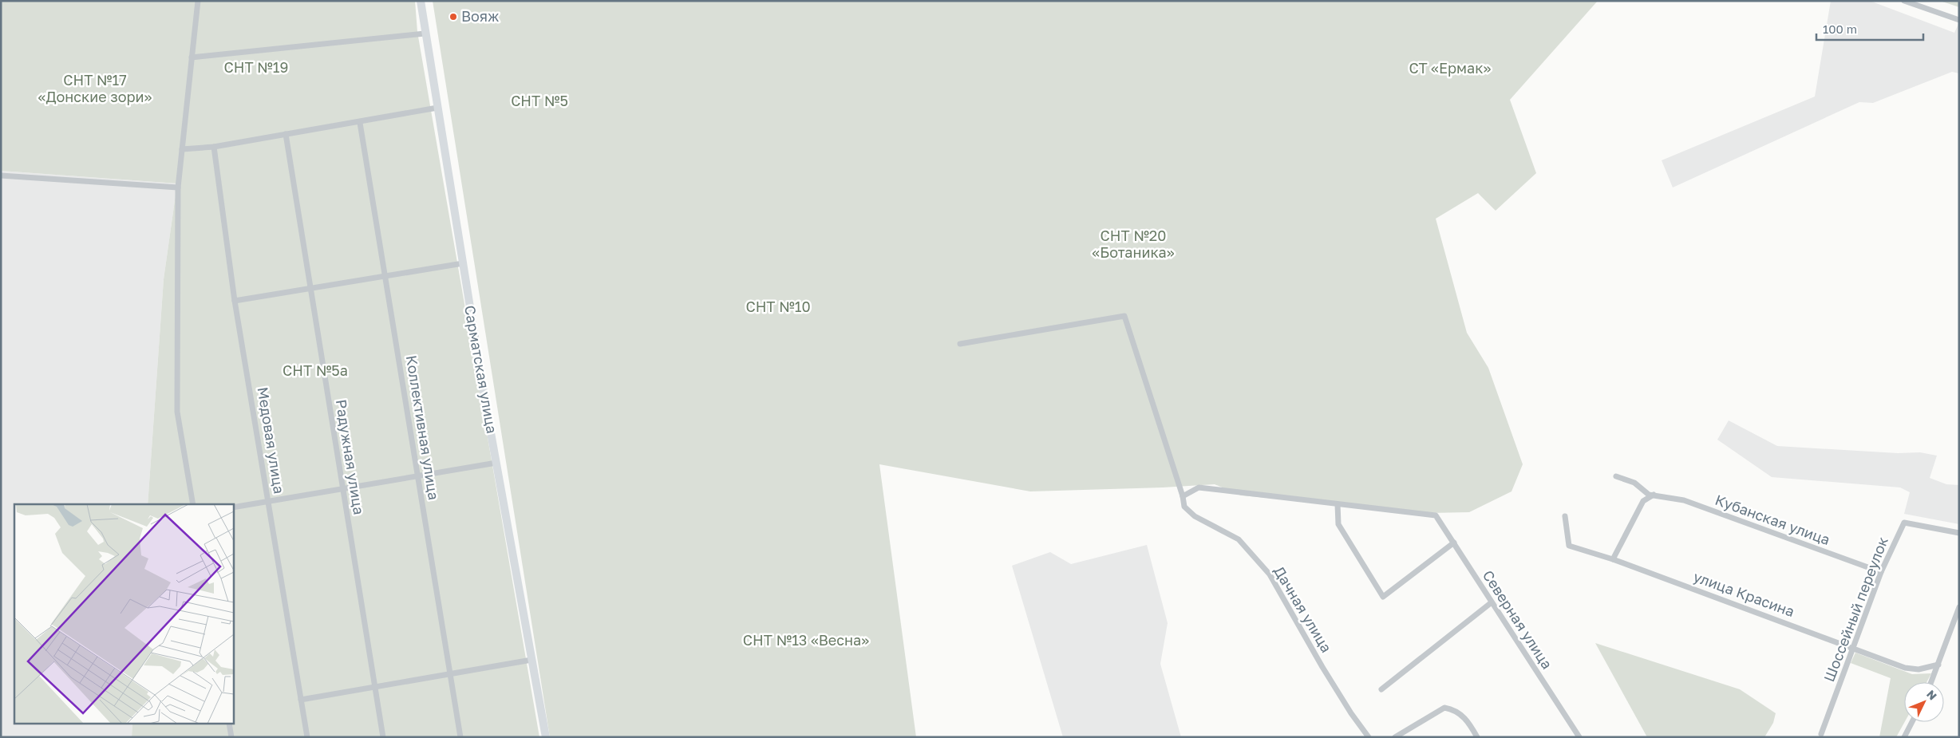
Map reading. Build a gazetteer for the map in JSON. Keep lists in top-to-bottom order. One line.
{"streets":{"main road":["Сарматская улица"],"street":["Коллективная улица","Медовая улица","Радужная улица","Кубанская улица","улица Красина","Дачная улица","Шоссейный переулок","Северная улица"]},"crossings":[["Кубанская улица","Шоссейный переулок"],["улица Красина","Шоссейный переулок"]],"parks":["СНТ №19","СТ «Ермак»","СНТ №17 «Донские зори»","СНТ №5","СНТ №20 «Ботаника»","СНТ №10","СНТ №5а","СНТ №13 «Весна»"],"places":["Вояж"],"scale_bar":"100 m","north":"top right"}
